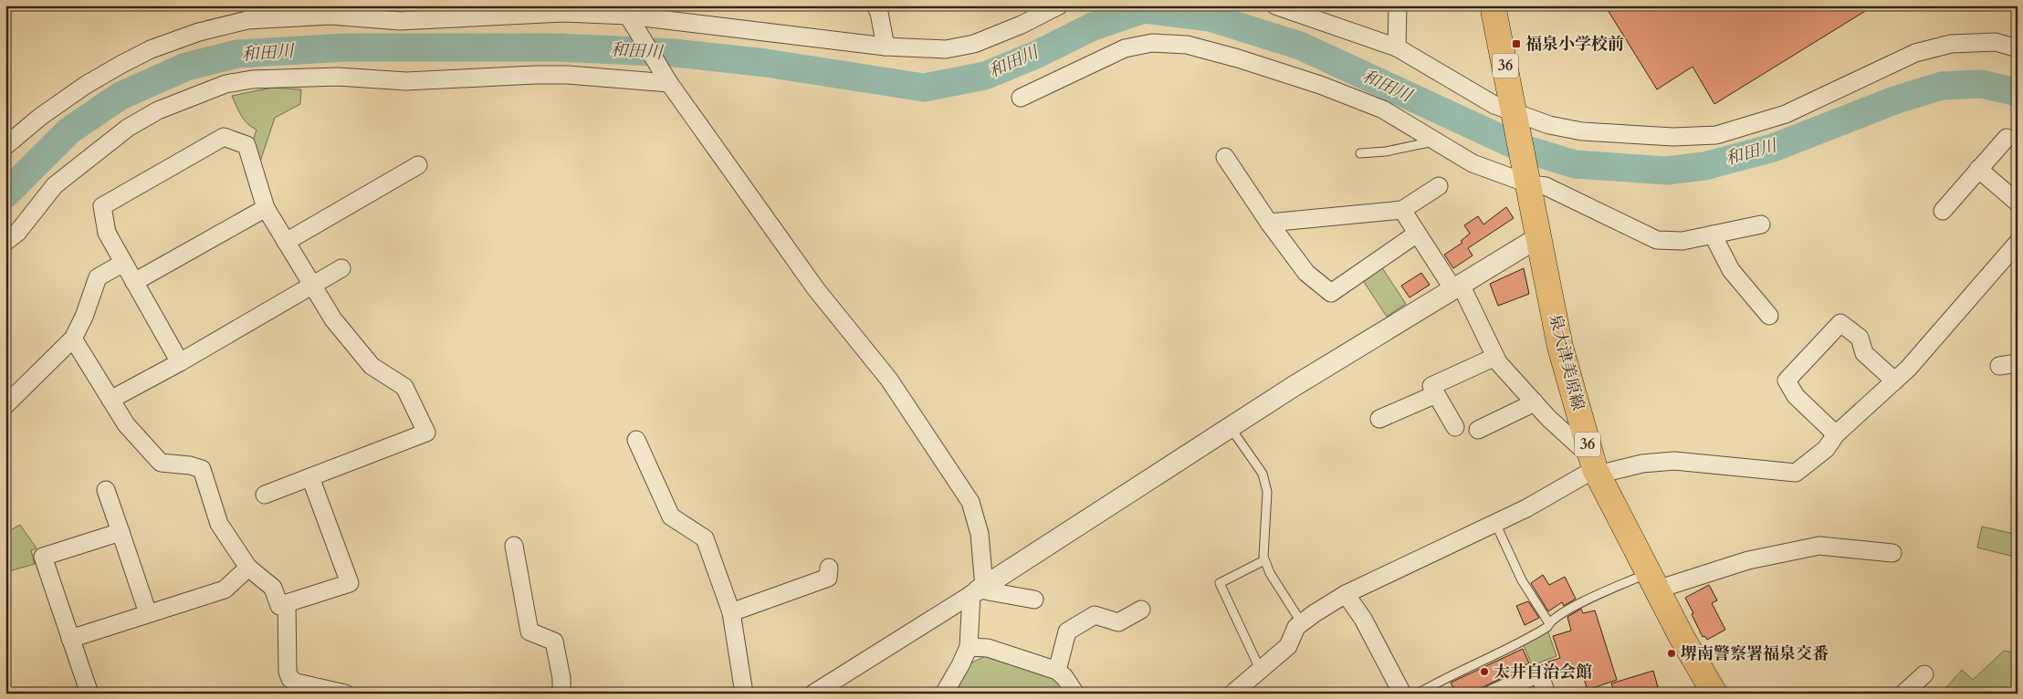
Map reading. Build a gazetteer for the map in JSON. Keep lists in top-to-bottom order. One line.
{"streets":{"main road":["36","泉大津美原線"]},"water":["和田川"],"places":{"transit":["福泉小学校前"],"other":["堺南警察署福泉交番","太井自治会館"]}}
